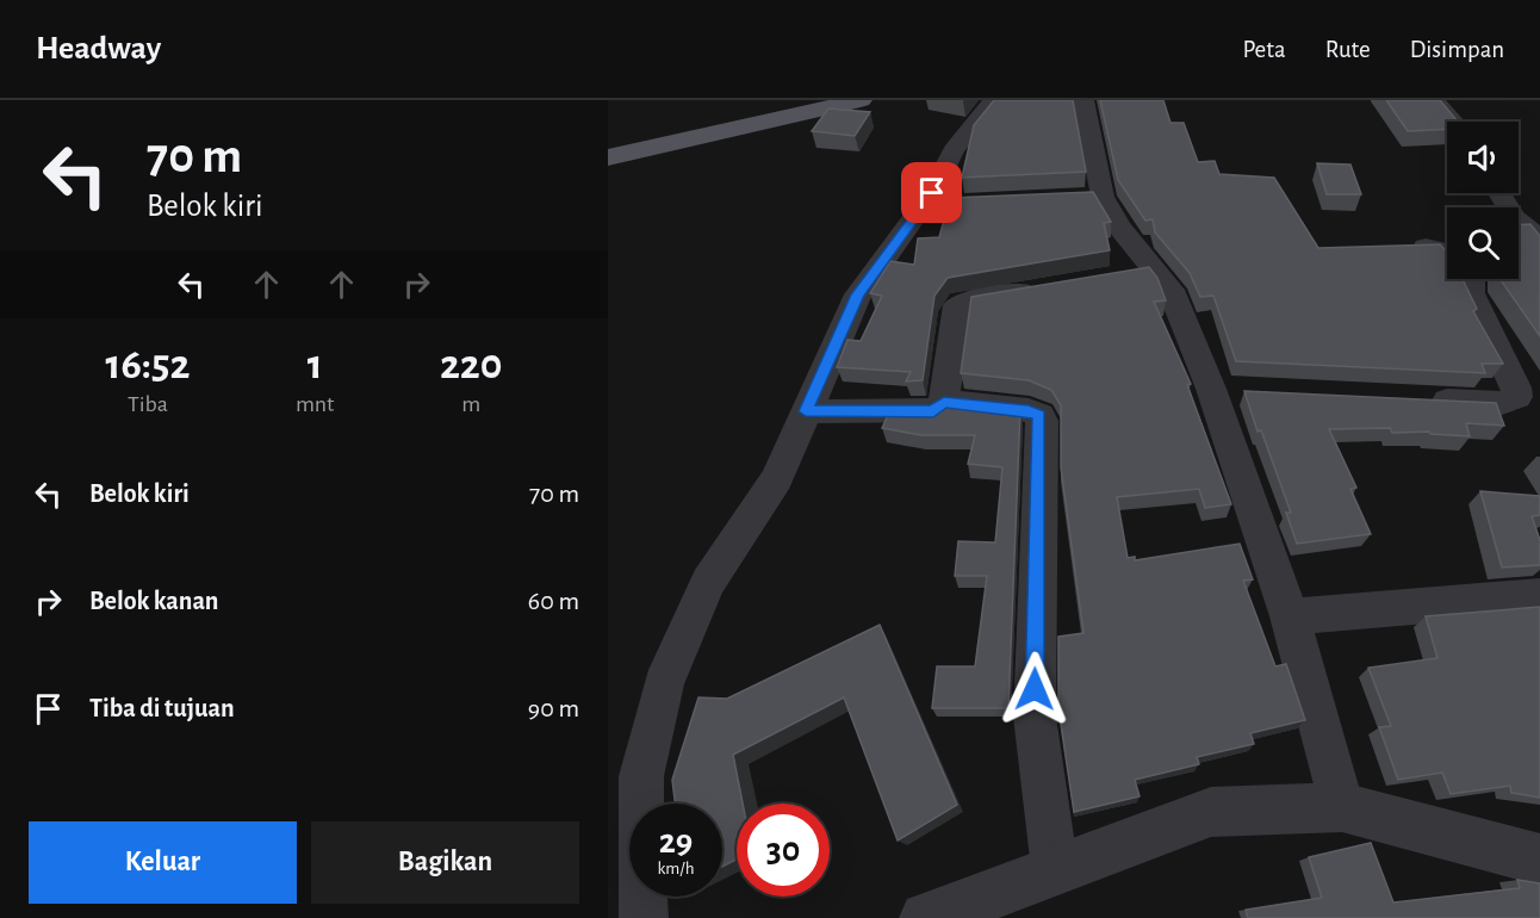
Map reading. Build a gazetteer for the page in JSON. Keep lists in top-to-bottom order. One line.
{"page":{"header":"Headway","nav":["Peta","Rute","Disimpan"],"turn":["70 m","Belok kiri"],"eta":["16:52","Tiba","1","mnt","220","m"],"list":[{"name":"Belok kiri","value":"70 m"},{"name":"Belok kanan","value":"60 m"},{"name":"Tiba di tujuan","value":"90 m"}],"speed":"29 km/h","limit":"30","buttons":["Keluar","Bagikan"]}}
